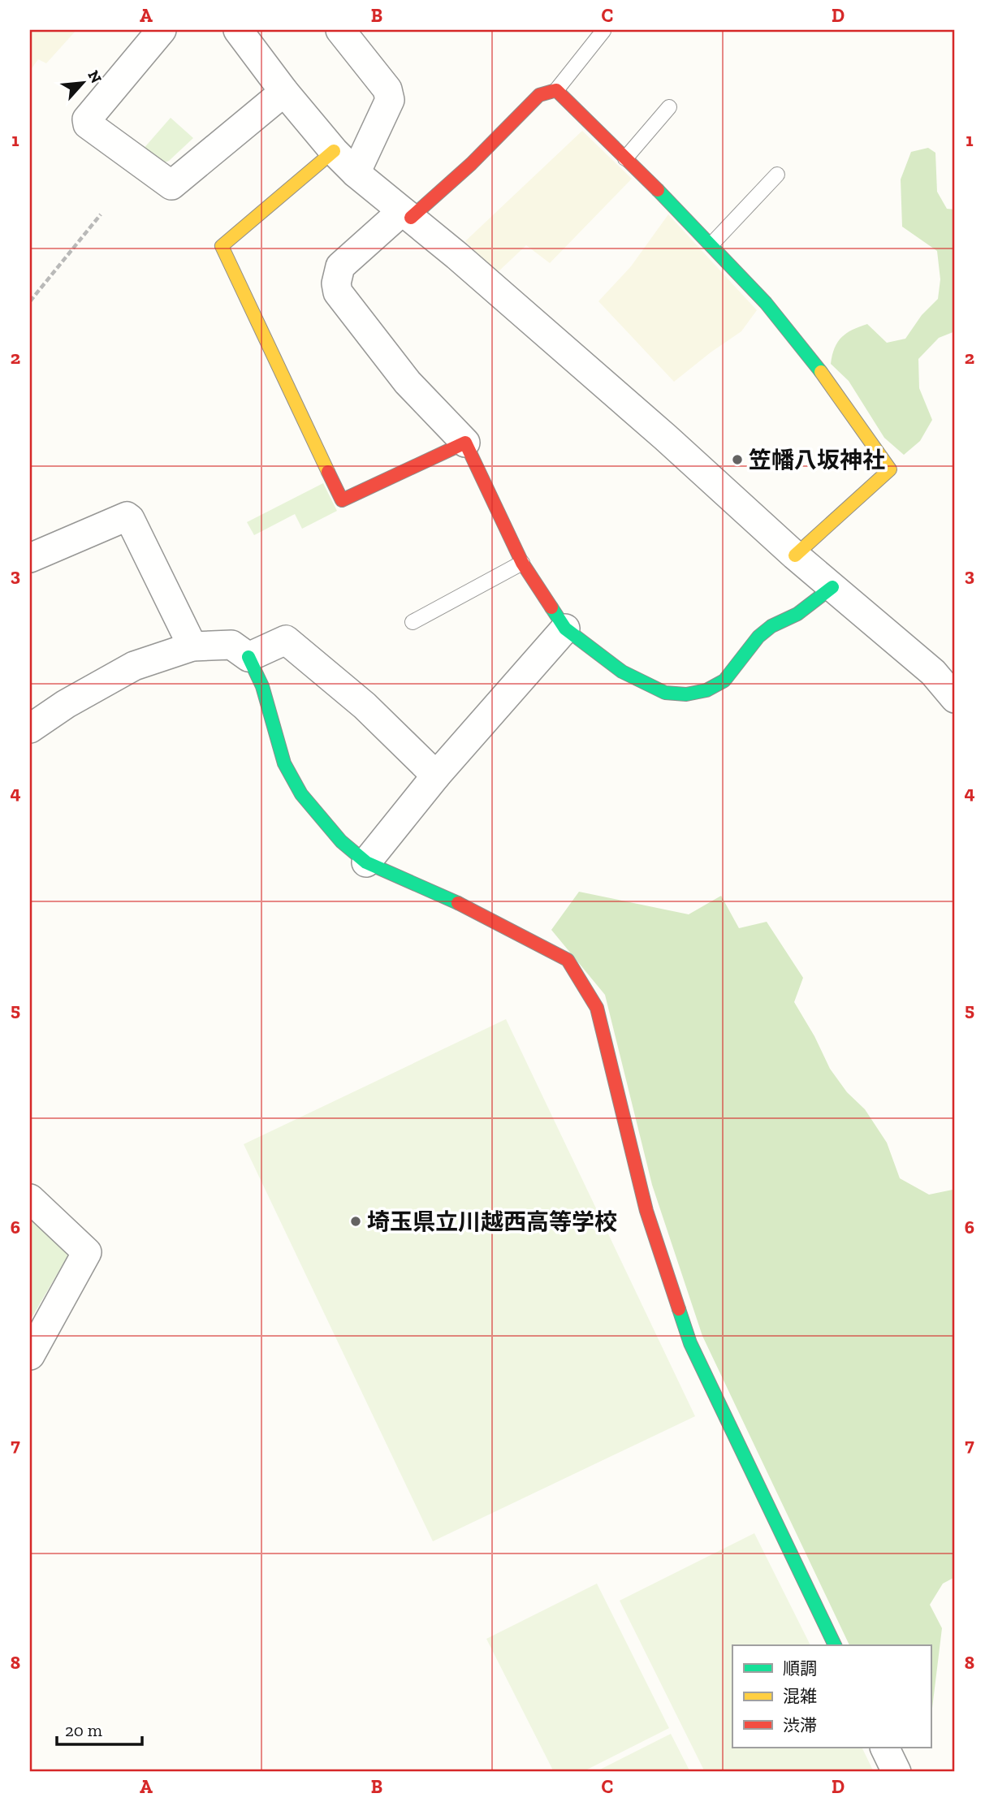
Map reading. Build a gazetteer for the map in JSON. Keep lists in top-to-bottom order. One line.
{"places":["笠幡八坂神社","埼玉県立川越西高等学校"],"legend":["順調","混雑","渋滞"],"scale_bar":"20 m","north":"top right","grid":{"columns":["A","B","C","D"],"rows":["1","2","3","4","5","6","7","8"]}}
